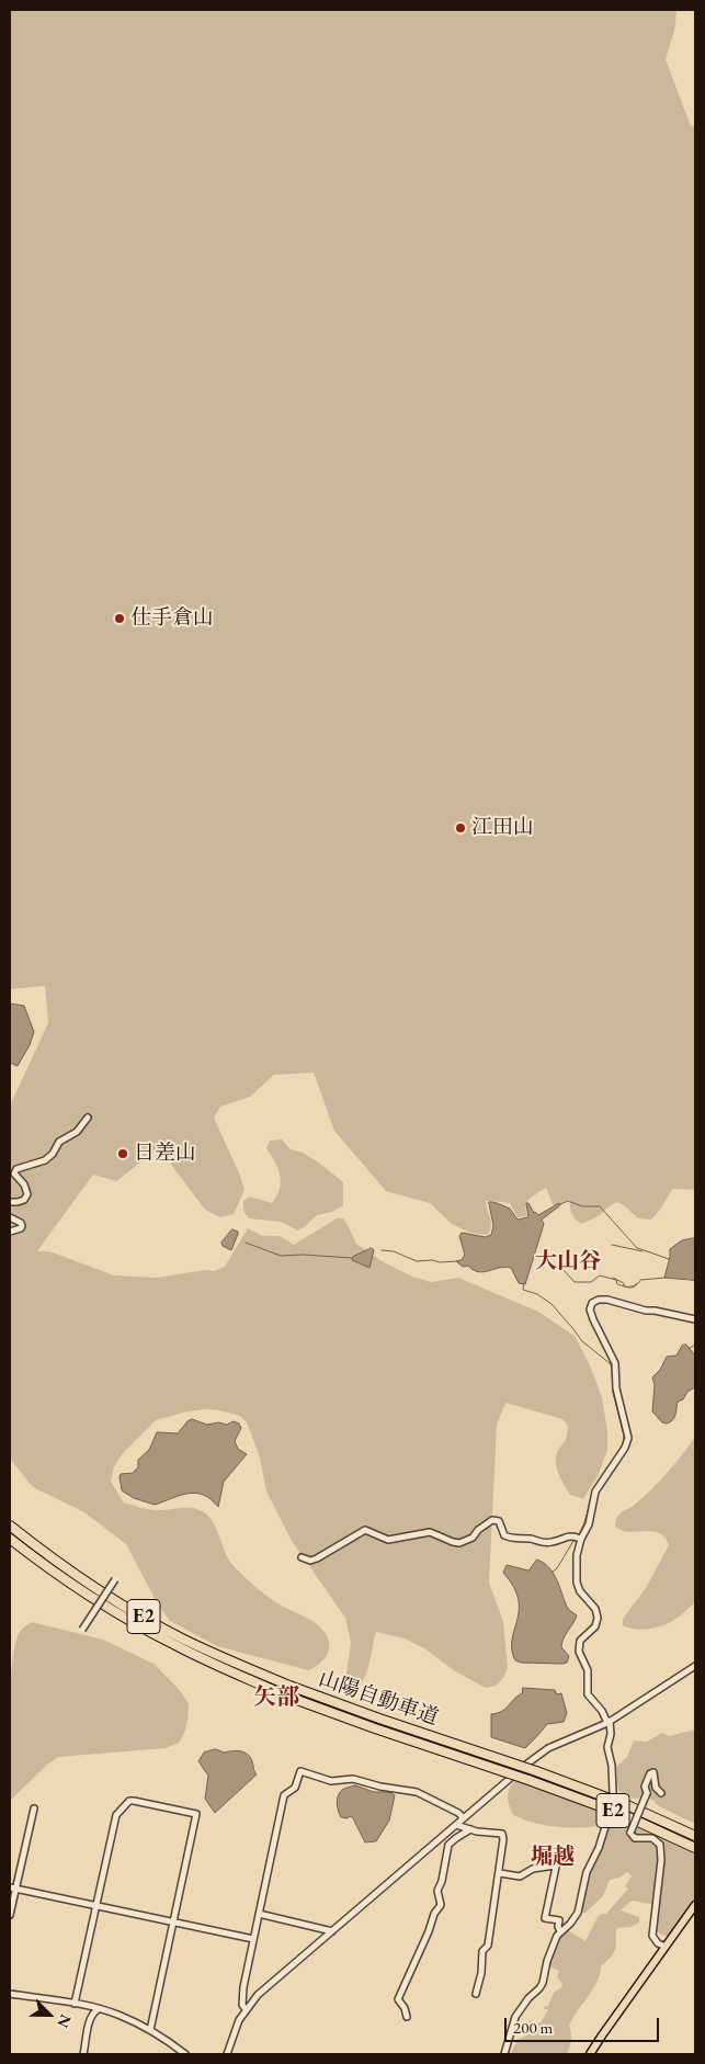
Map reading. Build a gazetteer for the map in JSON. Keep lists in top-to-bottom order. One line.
{"streets":{"highway":["E2","山陽自動車道"]},"districts":["大山谷","矢部","堀越"],"places":["仕手倉山","江田山","日差山"],"scale_bar":"200 m","north":"bottom right"}
